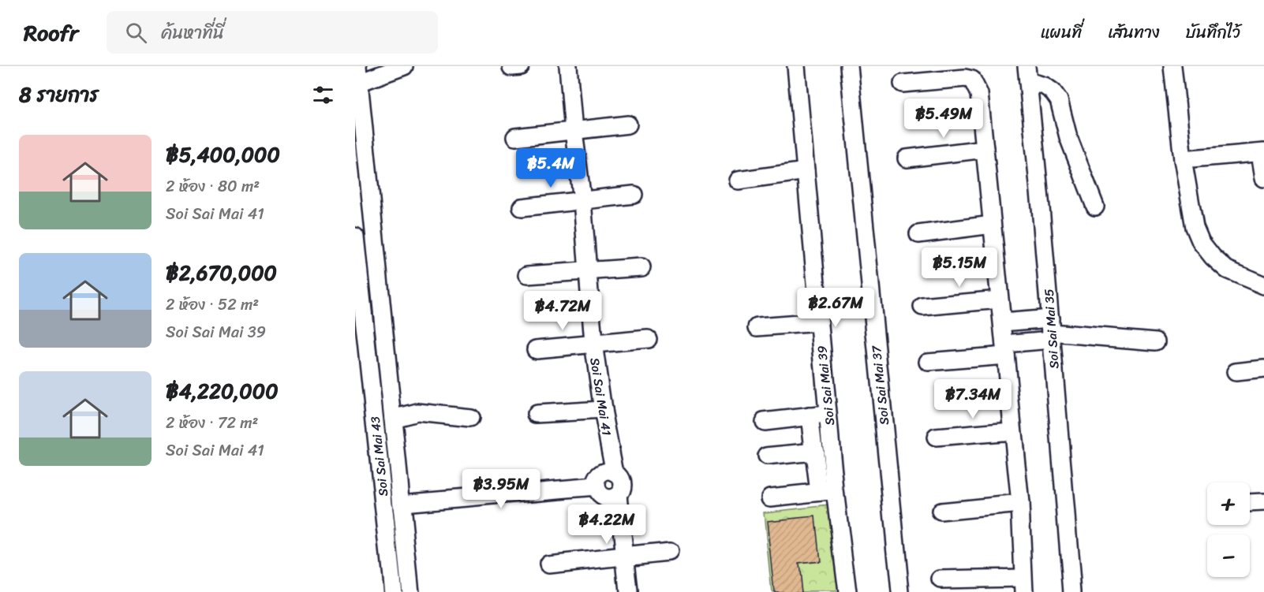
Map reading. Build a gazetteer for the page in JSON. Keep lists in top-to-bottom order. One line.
{"streets":{"street":["Soi Sai Mai 35","Soi Sai Mai 39","Soi Sai Mai 37","Soi Sai Mai 41","Soi Sai Mai 43"]},"page":{"header":"Roofr","search":"ค้นหาที่นี่","nav":["แผนที่","เส้นทาง","บันทึกไว้"],"heading":"8 รายการ","price":["฿5.49M","฿5.4M","฿5.15M","฿2.67M","฿4.72M","฿7.34M","฿3.95M","฿4.22M"],"list":[{"name":"฿5,400,000","note":"2 ห้อง · 80 m² · Soi Sai Mai 41"},{"name":"฿2,670,000","note":"2 ห้อง · 52 m² · Soi Sai Mai 39"},{"name":"฿4,220,000","note":"2 ห้อง · 72 m² · Soi Sai Mai 41"}],"map_buttons":["+","−"]}}
